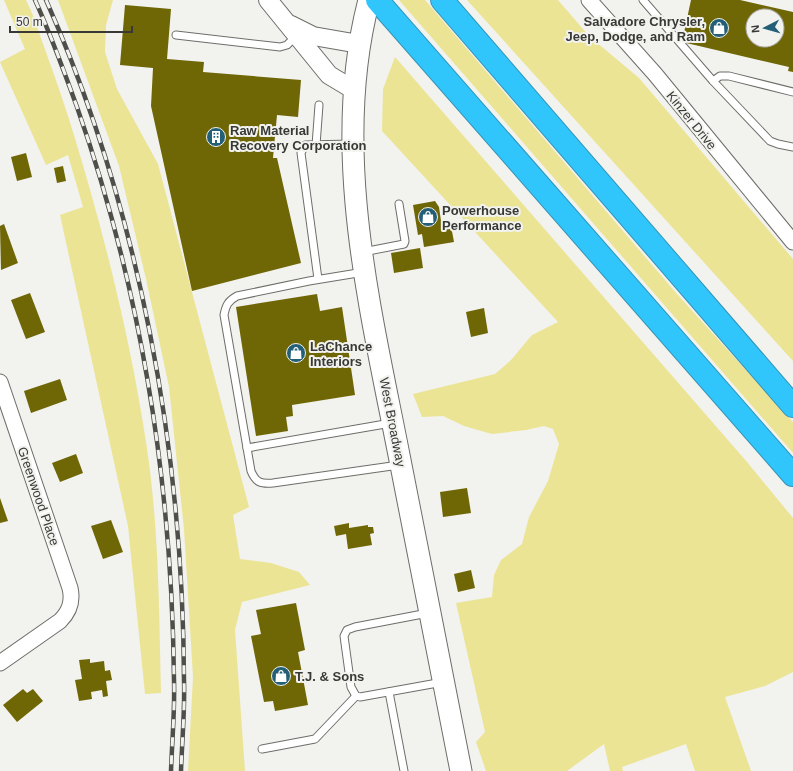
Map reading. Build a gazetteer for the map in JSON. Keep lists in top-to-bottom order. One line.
{"streets":{"main road":["West Broadway"],"street":["Kinzer Drive","Greenwood Place"]},"places":{"shop":["Salvadore Chrysler, Jeep, Dodge, and Ram","Powerhouse Performance","LaChance Interiors","T.J. & Sons"],"building":["Raw Material Recovery Corporation"]},"scale_bar":"50 m","north":"left"}
